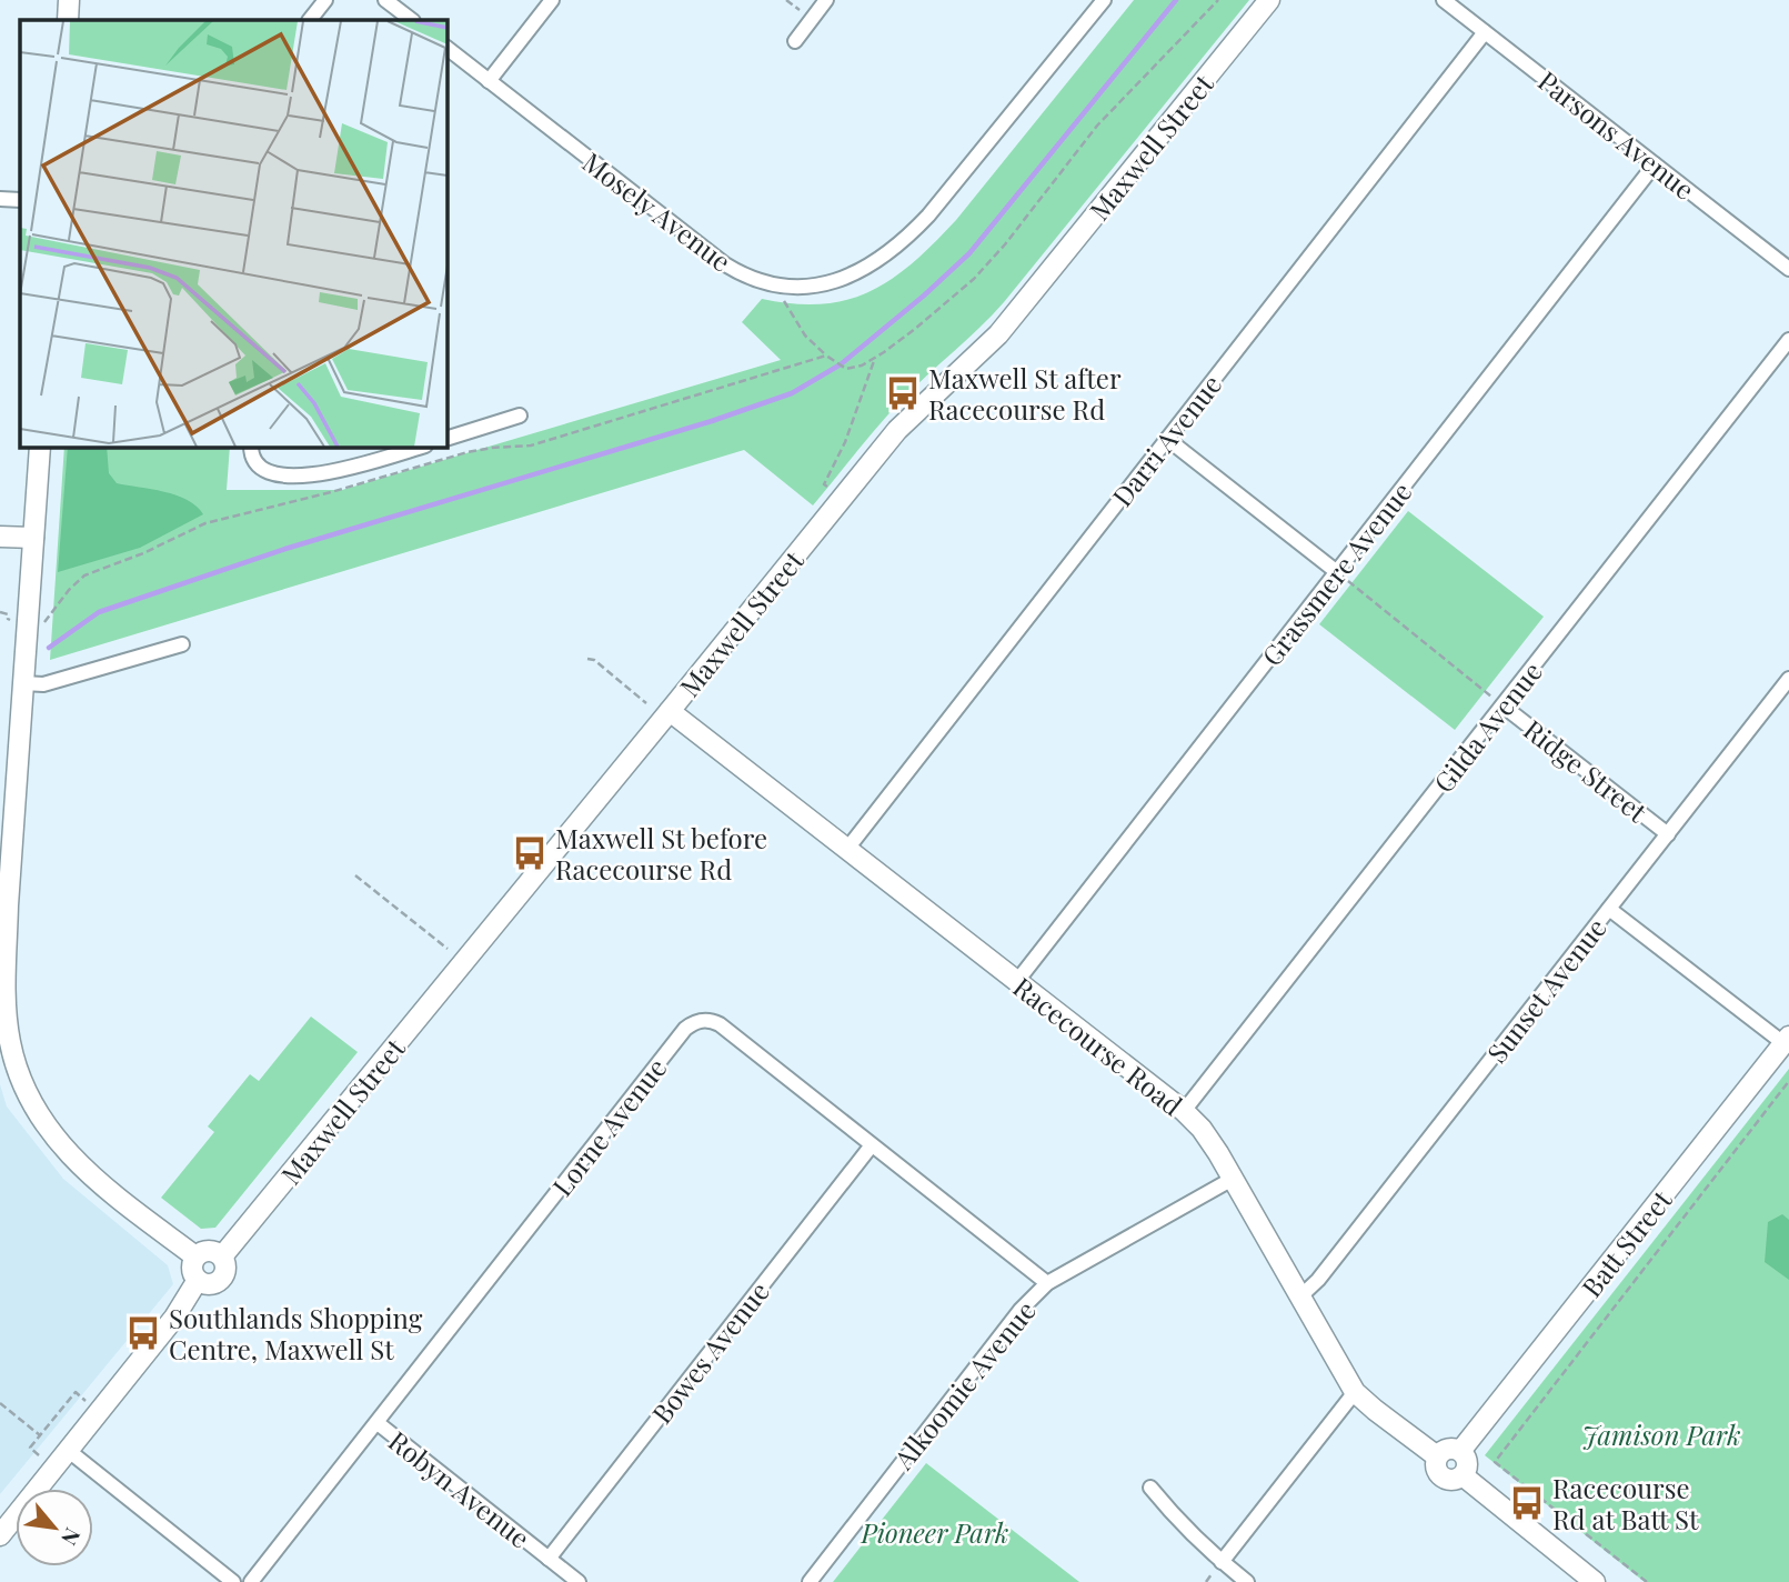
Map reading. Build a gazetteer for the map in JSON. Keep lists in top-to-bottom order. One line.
{"streets":{"street":["Parsons Avenue","Maxwell Street","Mosely Avenue","Darri Avenue","Grassmere Avenue","Gilda Avenue","Ridge Street","Sunset Avenue","Racecourse Road","Lorne Avenue","Batt Street","Bowes Avenue","Alkoomie Avenue","Robyn Avenue"]},"crossings":[["Parsons Avenue","Darri Avenue"],["Parsons Avenue","Grassmere Avenue"],["Maxwell Street","Racecourse Road"],["Darri Avenue","Racecourse Road"],["Grassmere Avenue","Racecourse Road"],["Gilda Avenue","Ridge Street"],["Gilda Avenue","Racecourse Road"],["Ridge Street","Sunset Avenue"],["Sunset Avenue","Racecourse Road"],["Racecourse Road","Batt Street"],["Racecourse Road","Alkoomie Avenue"],["Lorne Avenue","Bowes Avenue"],["Lorne Avenue","Alkoomie Avenue"],["Lorne Avenue","Robyn Avenue"],["Bowes Avenue","Robyn Avenue"]],"parks":["Jamison Park","Pioneer Park"],"places":{"bus stop":["Maxwell St after Racecourse Rd","Maxwell St before Racecourse Rd","Southlands Shopping Centre, Maxwell St","Racecourse Rd at Batt St"]},"north":"bottom right"}
